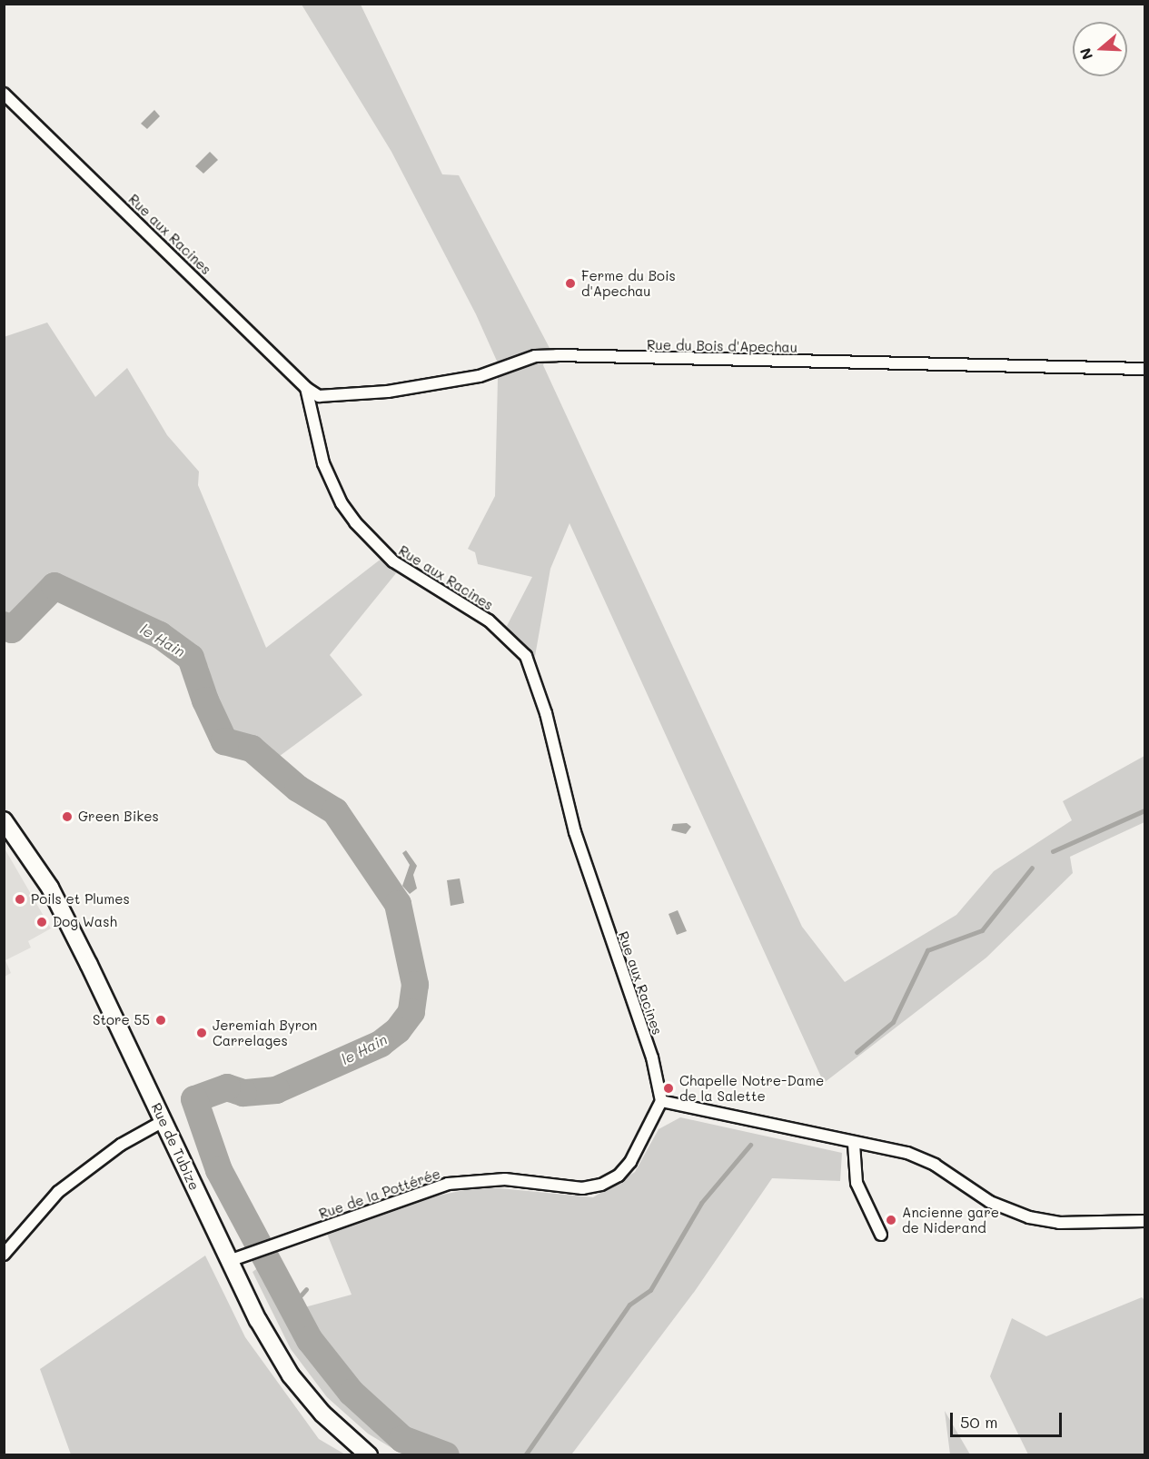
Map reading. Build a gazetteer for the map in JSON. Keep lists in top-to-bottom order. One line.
{"streets":{"main road":["Rue de Tubize"],"street":["Rue aux Racines","Rue du Bois d'Apechau","Rue de la Pottérée"]},"crossings":[["Rue aux Racines","Rue du Bois d'Apechau"],["Rue aux Racines","Rue de la Pottérée"],["Rue de Tubize","Rue de la Pottérée"]],"water":["le Hain"],"places":["Ferme du Bois d'Apechau","Green Bikes","Poils et Plumes","Dog Wash","Store 55","Jeremiah Byron Carrelages","Chapelle Notre-Dame de la Salette","Ancienne gare de Niderand"],"scale_bar":"50 m","north":"left"}
